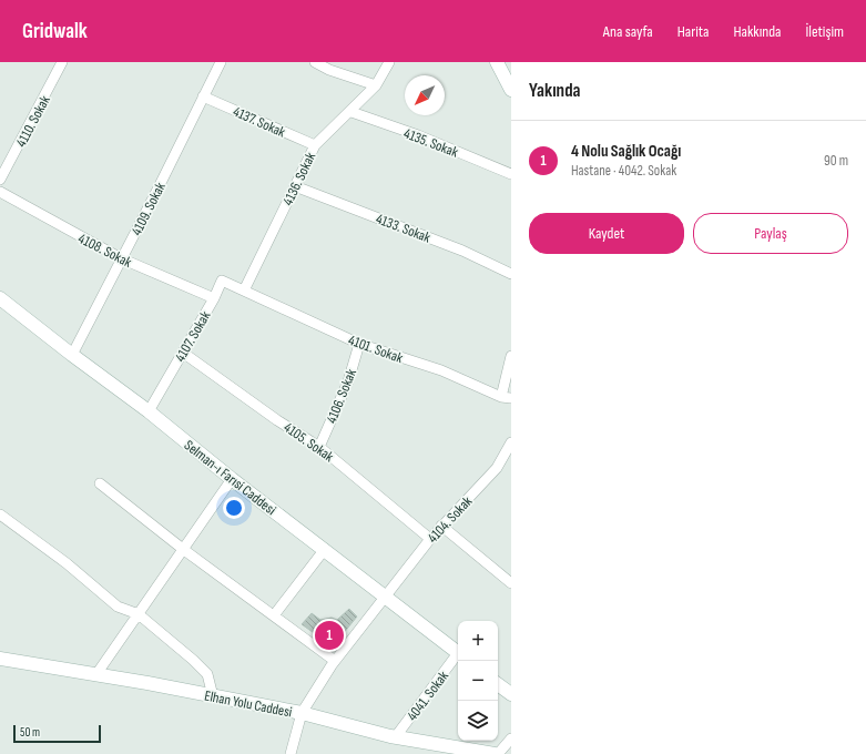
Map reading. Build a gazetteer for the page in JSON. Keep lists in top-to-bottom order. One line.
{"streets":{"main road":["Selman-ı Farısi Caddesi","Elhan Yolu Caddesi"],"street":["4110. Sokak","4137. Sokak","4135. Sokak","4136. Sokak","4109. Sokak","4133. Sokak","4108. Sokak","4107. Sokak","4101. Sokak","4106. Sokak","4105. Sokak","4104. Sokak","4041. Sokak"]},"crossings":[["4137. Sokak","4136. Sokak"],["4137. Sokak","4109. Sokak"],["4135. Sokak","4136. Sokak"],["4136. Sokak","4133. Sokak"],["4136. Sokak","4107. Sokak"],["4136. Sokak","4101. Sokak"],["4109. Sokak","4108. Sokak"],["4109. Sokak","Selman-ı Farısi Caddesi"],["4108. Sokak","4107. Sokak"],["4107. Sokak","4101. Sokak"],["4107. Sokak","4105. Sokak"],["4107. Sokak","Selman-ı Farısi Caddesi"],["4101. Sokak","4106. Sokak"],["4106. Sokak","4105. Sokak"],["4105. Sokak","4104. Sokak"],["Selman-ı Farısi Caddesi","4104. Sokak"],["4104. Sokak","Elhan Yolu Caddesi"],["4041. Sokak","Elhan Yolu Caddesi"]],"scale_bar":"50 m","north":"bottom left","page":{"header":"Gridwalk","nav":["Ana sayfa","Harita","Hakkında","İletişim"],"heading":"Yakında","list":[{"mark":"1","name":"4 Nolu Sağlık Ocağı","note":"Hastane · 4042. Sokak","value":"90 m"}],"buttons":["Kaydet","Paylaş"],"pins":"1","map_buttons":["+","−"],"scale":"50 m"}}
